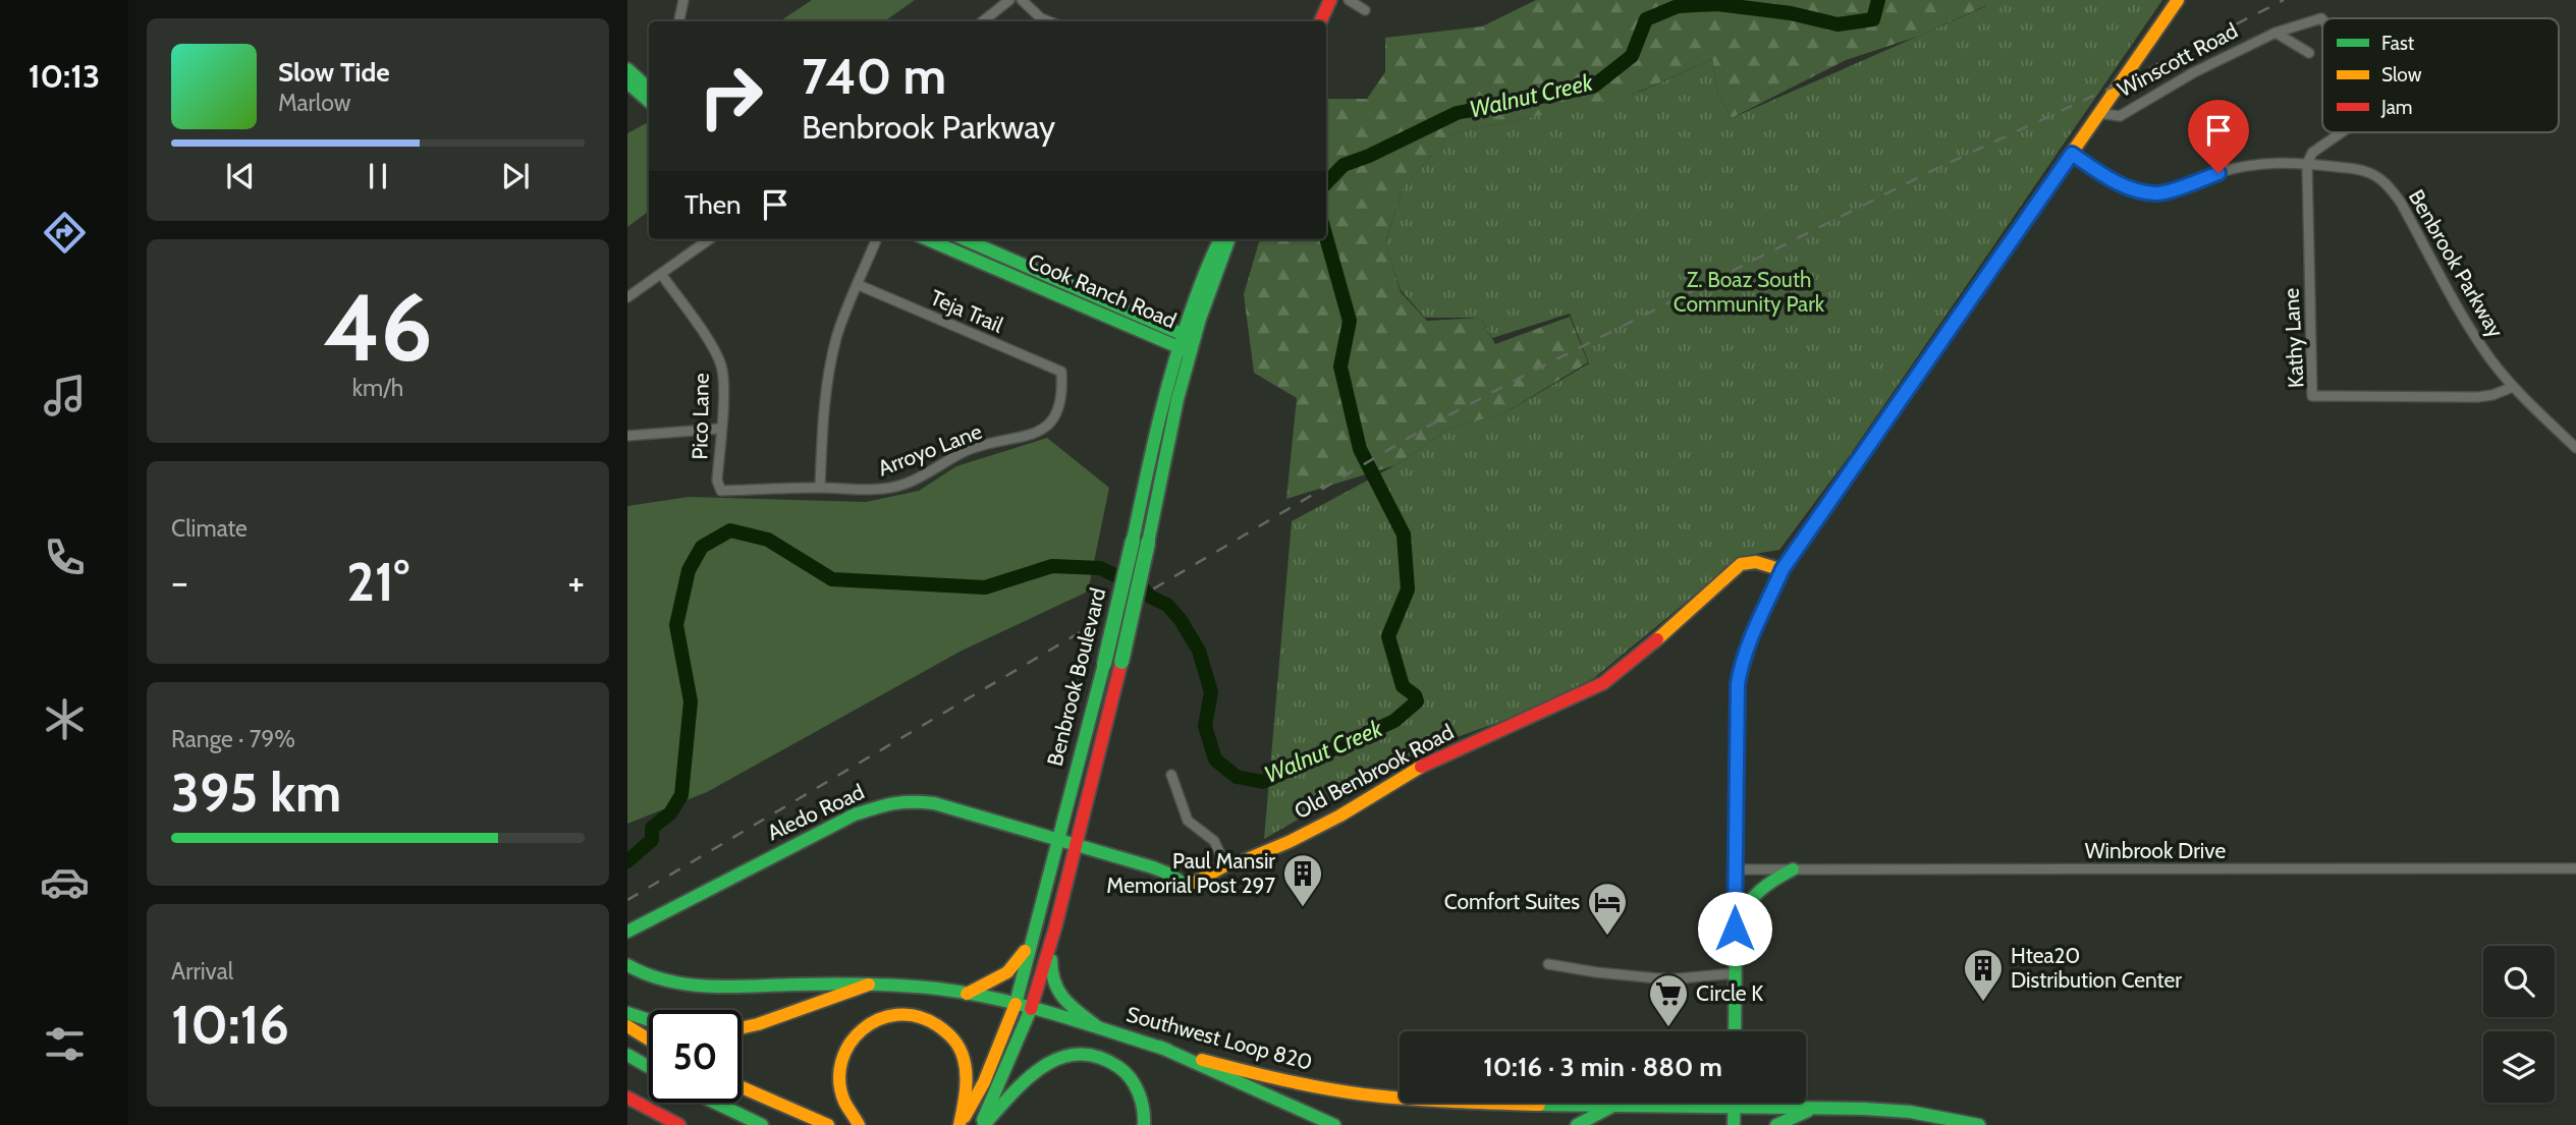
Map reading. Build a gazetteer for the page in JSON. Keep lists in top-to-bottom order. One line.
{"streets":{"main road":["Winscott Road","Cook Ranch Road","Benbrook Boulevard","Old Benbrook Road","Aledo Road","Southwest Loop 820"],"street":["Benbrook Parkway","Teja Trail","Kathy Lane","Pico Lane","Arroyo Lane","Winbrook Drive"]},"crossings":[["Winscott Road","Benbrook Parkway"],["Winscott Road","Kathy Lane"],["Winscott Road","Old Benbrook Road"],["Winscott Road","Winbrook Drive"],["Benbrook Parkway","Kathy Lane"],["Cook Ranch Road","Benbrook Boulevard"],["Teja Trail","Arroyo Lane"],["Pico Lane","Arroyo Lane"],["Benbrook Boulevard","Old Benbrook Road"],["Benbrook Boulevard","Aledo Road"],["Benbrook Boulevard","Southwest Loop 820"],["Old Benbrook Road","Aledo Road"]],"water":["Walnut Creek"],"parks":["Z. Boaz South Community Park"],"places":{"building":["Paul Mansir Memorial Post 297","Htea20 Distribution Center"],"hotel":["Comfort Suites"],"supermarket":["Circle K"]},"legend":["Fast","Slow","Jam"],"page":{"tabs":"10:13","turn":["740 m","Benbrook Parkway"],"song":["Slow Tide","Marlow"],"then":"Then","tile":[["46","km/h"],"Climate",["Range · 79%","395 km"],["Arrival","10:16"]],"heat":["−","21°","+"],"limit":"50","trip":"10:16 · 3 min · 880 m"}}
